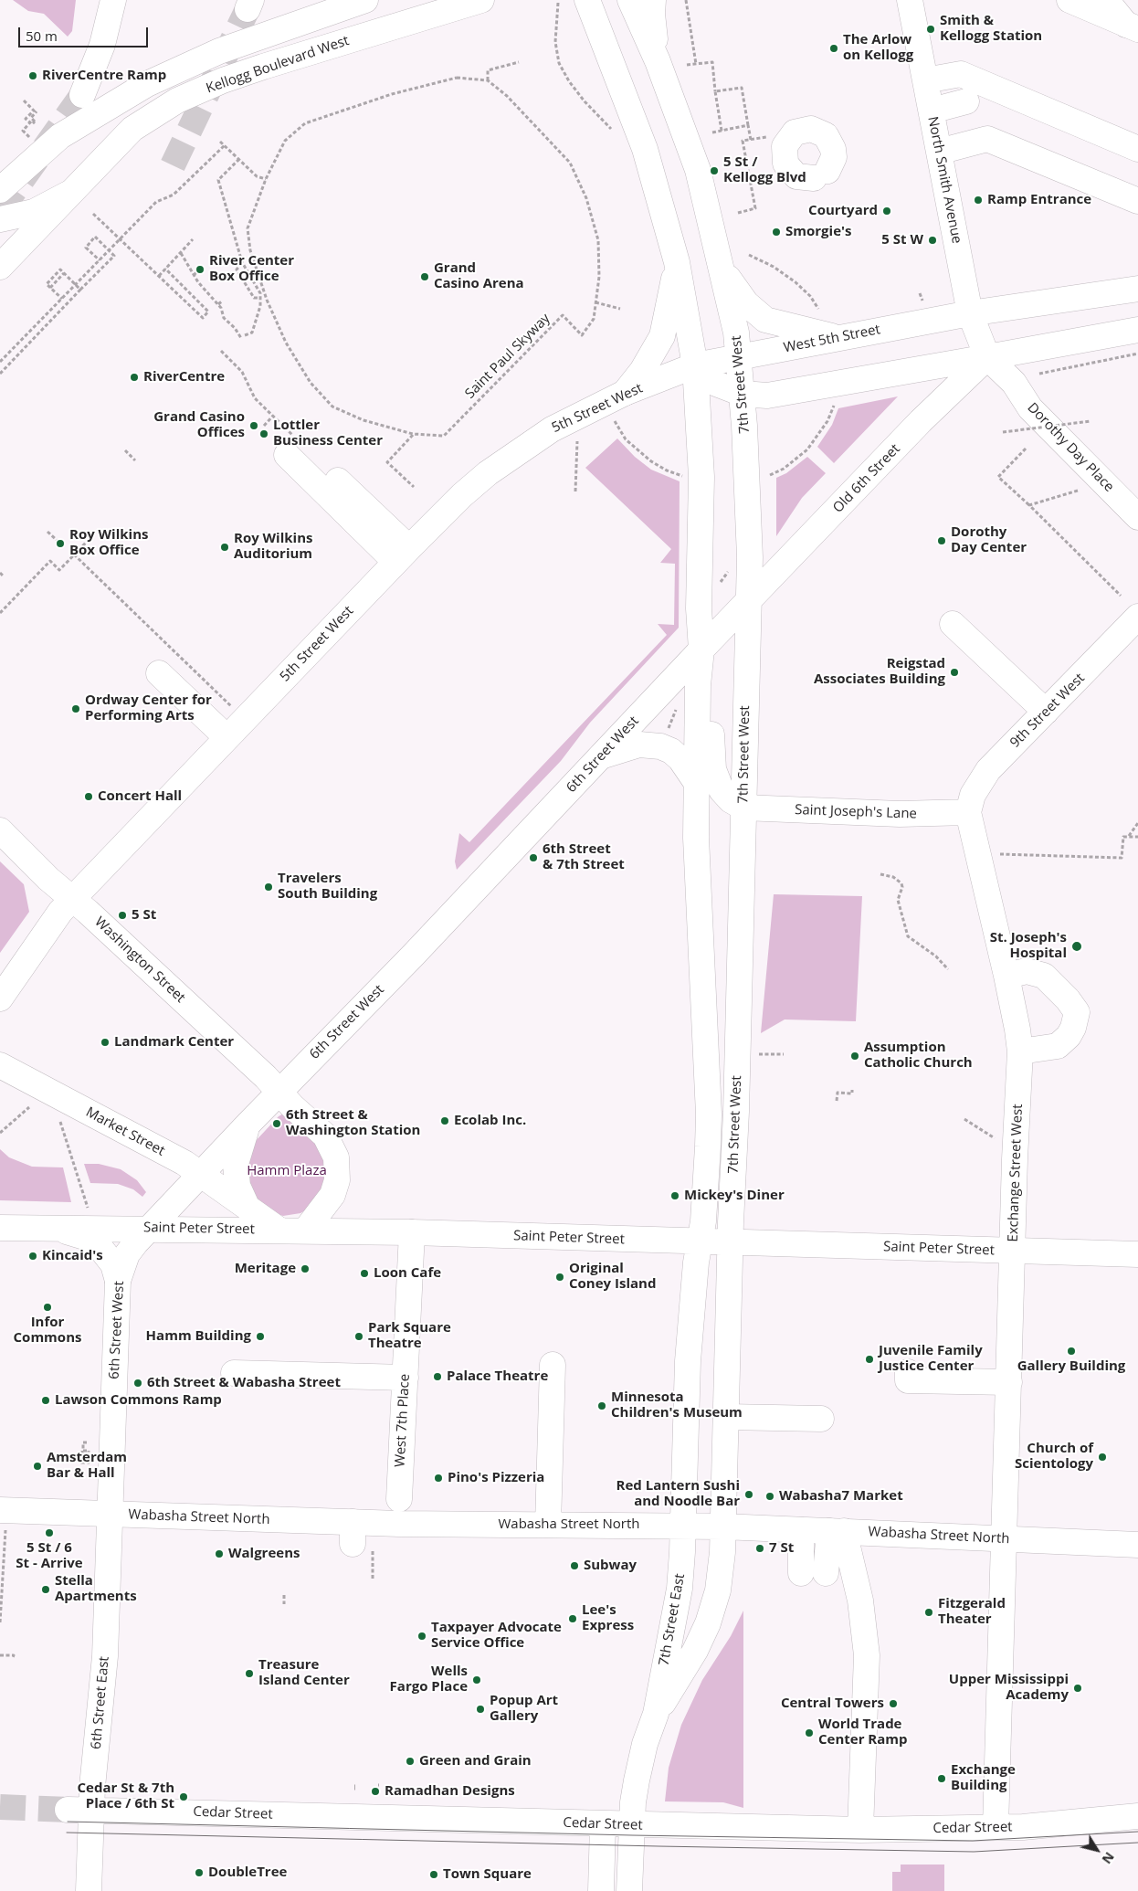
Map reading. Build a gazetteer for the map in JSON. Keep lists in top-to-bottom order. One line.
{"streets":{"main road":["Kellogg Boulevard West","North Smith Avenue","West 5th Street","7th Street West","5th Street West","Dorothy Day Place","Old 6th Street","9th Street West","6th Street West","Saint Joseph's Lane","Washington Street","Market Street","Exchange Street West","Saint Peter Street","West 7th Place","Wabasha Street North","7th Street East","6th Street East","Cedar Street"],"path":["Saint Paul Skyway"]},"crossings":[["North Smith Avenue","West 5th Street"],["North Smith Avenue","Dorothy Day Place"],["North Smith Avenue","Old 6th Street"],["West 5th Street","7th Street West"],["West 5th Street","5th Street West"],["7th Street West","5th Street West"],["7th Street West","Old 6th Street"],["7th Street West","6th Street West"],["7th Street West","Saint Joseph's Lane"],["7th Street West","Saint Peter Street"],["7th Street West","Wabasha Street North"],["7th Street West","7th Street East"],["5th Street West","Washington Street"],["Dorothy Day Place","Old 6th Street"],["Old 6th Street","6th Street West"],["9th Street West","Saint Joseph's Lane"],["9th Street West","Exchange Street West"],["6th Street West","Washington Street"],["6th Street West","Market Street"],["6th Street West","Saint Peter Street"],["6th Street West","Wabasha Street North"],["6th Street West","6th Street East"],["Saint Joseph's Lane","Exchange Street West"],["Washington Street","Market Street"],["Washington Street","Saint Peter Street"],["Market Street","Saint Peter Street"],["Exchange Street West","Saint Peter Street"],["Exchange Street West","Wabasha Street North"],["Exchange Street West","Cedar Street"],["Saint Peter Street","West 7th Place"],["Wabasha Street North","7th Street East"],["Wabasha Street North","6th Street East"],["7th Street East","Cedar Street"],["6th Street East","Cedar Street"]],"parks":["Hamm Plaza"],"places":["Smith & Kellogg Station","The Arlow on Kellogg","RiverCentre Ramp","5 St / Kellogg Blvd","Ramp Entrance","Courtyard","Smorgie's","5 St W","River Center Box Office","Grand Casino Arena","RiverCentre","Grand Casino Offices","Lottler Business Center","Dorothy Day Center","Roy Wilkins Box Office","Roy Wilkins Auditorium","Reigstad Associates Building","Ordway Center for Performing Arts","Concert Hall","6th Street & 7th Street","Travelers South Building","5 St","St. Joseph's Hospital","Landmark Center","Assumption Catholic Church","Ecolab Inc.","6th Street & Washington Station","Mickey's Diner","Kincaid's","Meritage","Loon Cafe","Original Coney Island","Infor Commons","Hamm Building","Park Square Theatre","Gallery Building","Juvenile Family Justice Center","Palace Theatre","6th Street & Wabasha Street","Lawson Commons Ramp","Minnesota Children's Museum","Church of Scientology","Amsterdam Bar & Hall","Pino's Pizzeria","Red Lantern Sushi and Noodle Bar","Wabasha7 Market","5 St / 6 St - Arrive","7 St","Walgreens","Subway","Stella Apartments","Fitzgerald Theater","Lee's Express","Taxpayer Advocate Service Office","Treasure Island Center","Wells Fargo Place","Upper Mississippi Academy","Central Towers","Popup Art Gallery","World Trade Center Ramp","Green and Grain","Exchange Building","Ramadhan Designs","Cedar St & 7th Place / 6th St","DoubleTree","Town Square"],"scale_bar":"50 m","north":"bottom right"}
